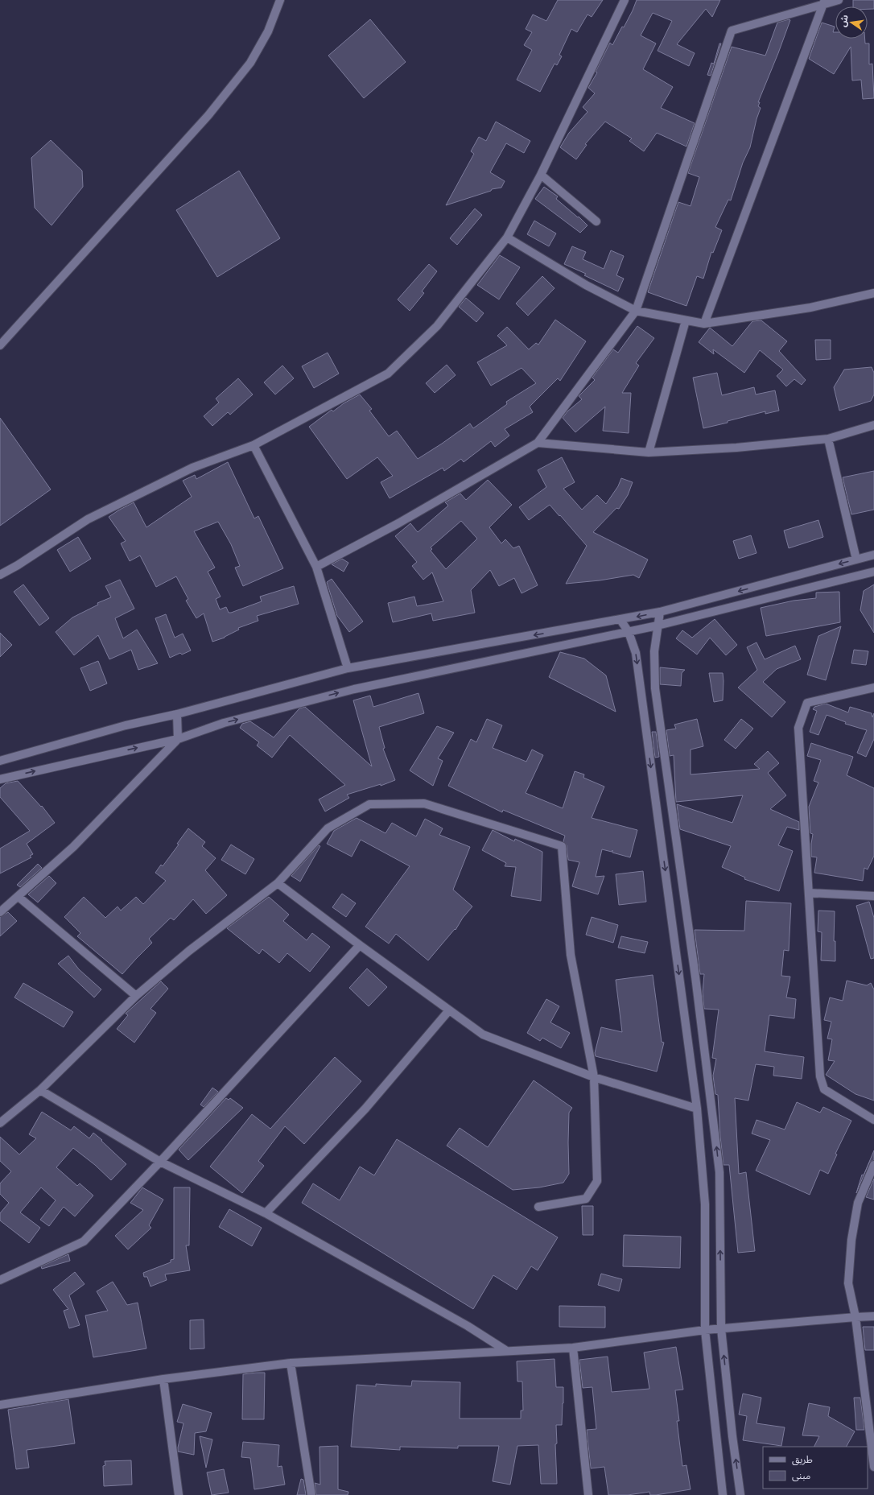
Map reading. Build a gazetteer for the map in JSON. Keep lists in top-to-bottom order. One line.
{"legend":["طريق","مبنى"],"north":"left"}
